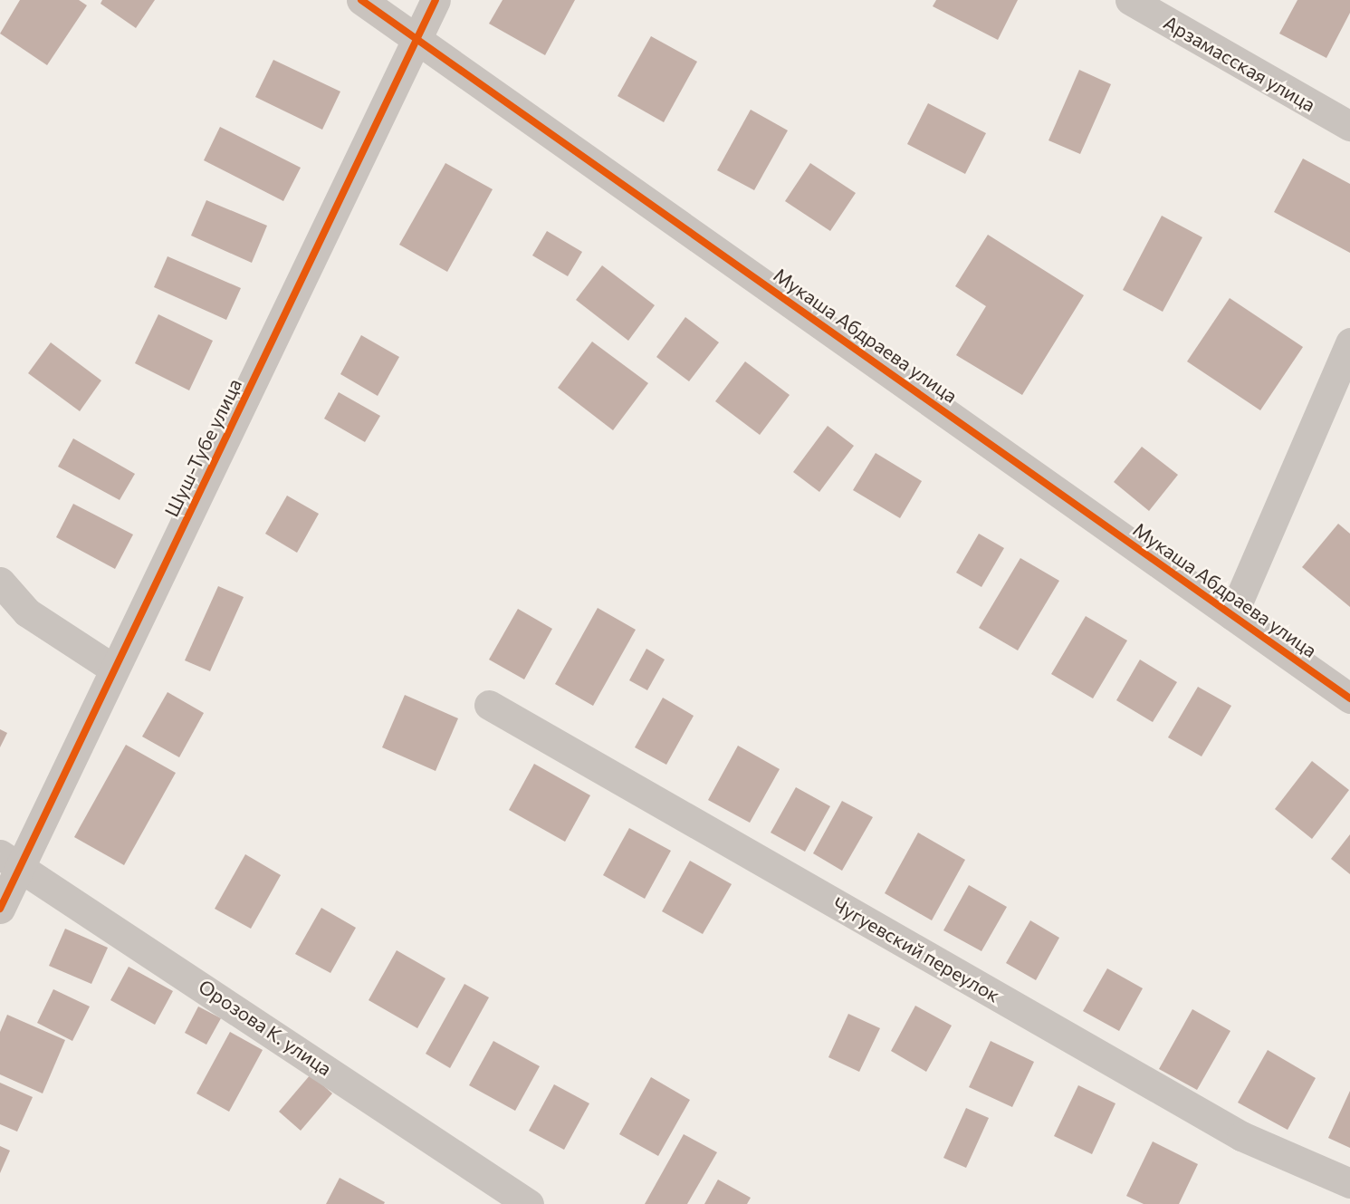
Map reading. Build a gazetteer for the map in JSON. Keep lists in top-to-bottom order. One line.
{"streets":{"street":["Арзамасская улица","Мукаша Абдраева улица","Шуш-Тубе улица","Чугуевский переулок","Орозова К. улица"]},"crossings":[["Мукаша Абдраева улица","Шуш-Тубе улица"],["Шуш-Тубе улица","Орозова К. улица"]]}
